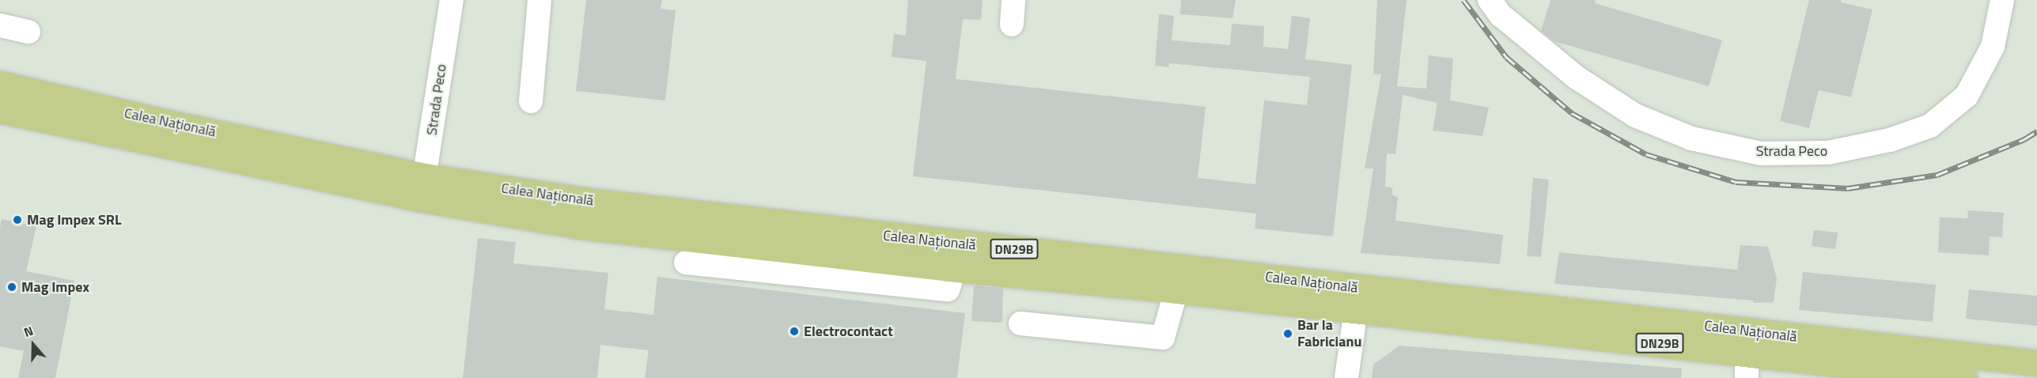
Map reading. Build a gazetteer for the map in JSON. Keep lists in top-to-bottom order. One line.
{"streets":{"main road":["Calea Națională","DN29B"],"street":["Strada Peco"]},"crossings":[["Strada Peco","Calea Națională"]],"places":["Mag Impex SRL","Mag Impex","Electrocontact","Bar la Fabricianu"],"north":"top"}
